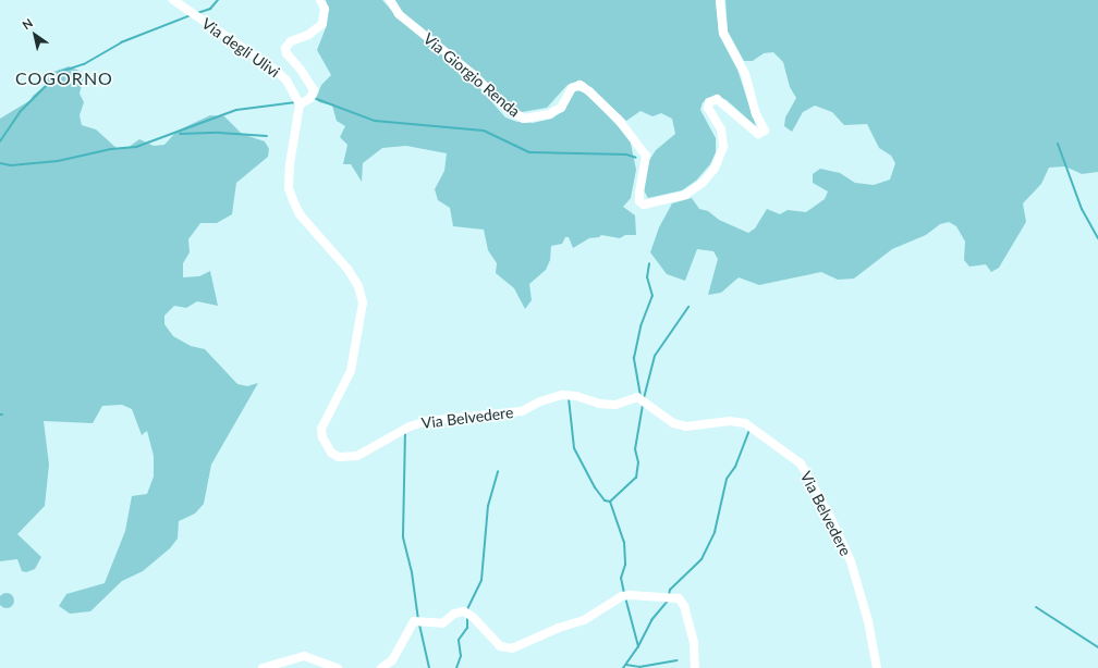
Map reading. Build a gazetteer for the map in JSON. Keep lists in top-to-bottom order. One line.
{"streets":{"street":["Via degli Ulivi","Via Giorgio Renda","Via Belvedere"]},"crossings":[["Via degli Ulivi","Via Belvedere"]],"districts":["COGORNO"],"north":"top left"}
